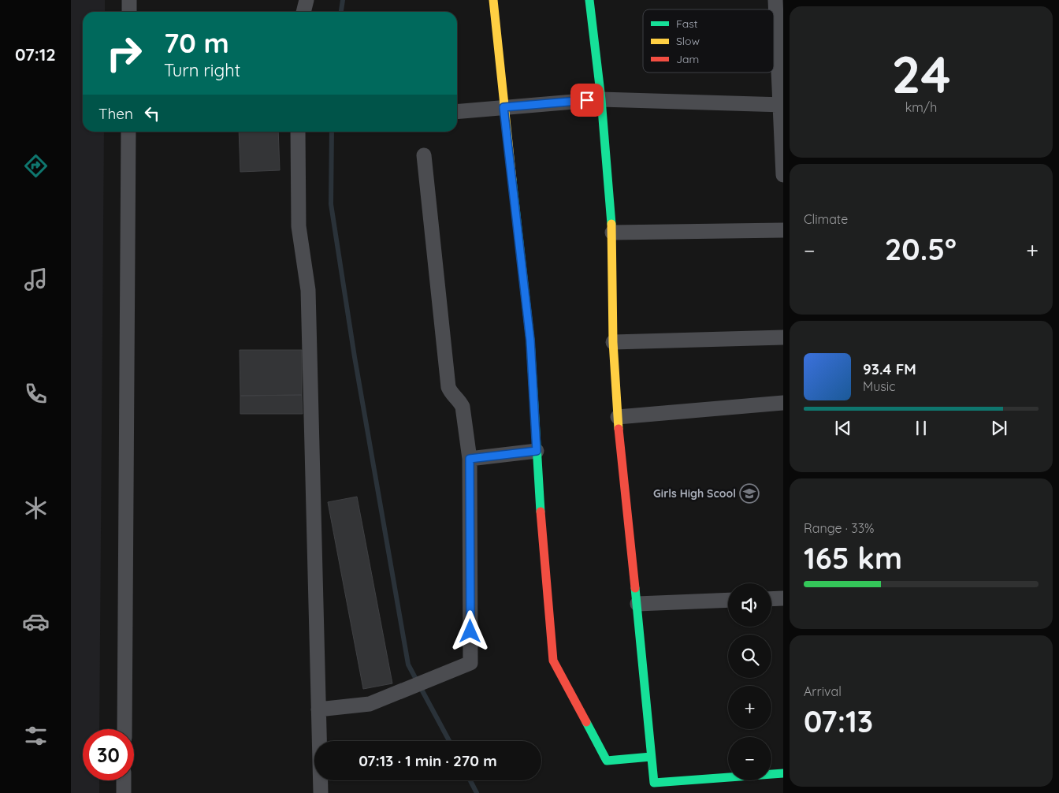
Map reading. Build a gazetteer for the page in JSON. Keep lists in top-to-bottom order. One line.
{"places":{"school or university":["Girls High Scool"]},"legend":["Fast","Slow","Jam"],"page":{"tabs":"07:12","tile":[["24","km/h"],"Climate",["Range · 33%","165 km"],["Arrival","07:13"]],"turn":["70 m","Turn right"],"then":"Then","heat":["−","20.5°","+"],"song":["93.4 FM","Music"],"map_buttons":["+","−"],"limit":"30","trip":"07:13 · 1 min · 270 m"}}
